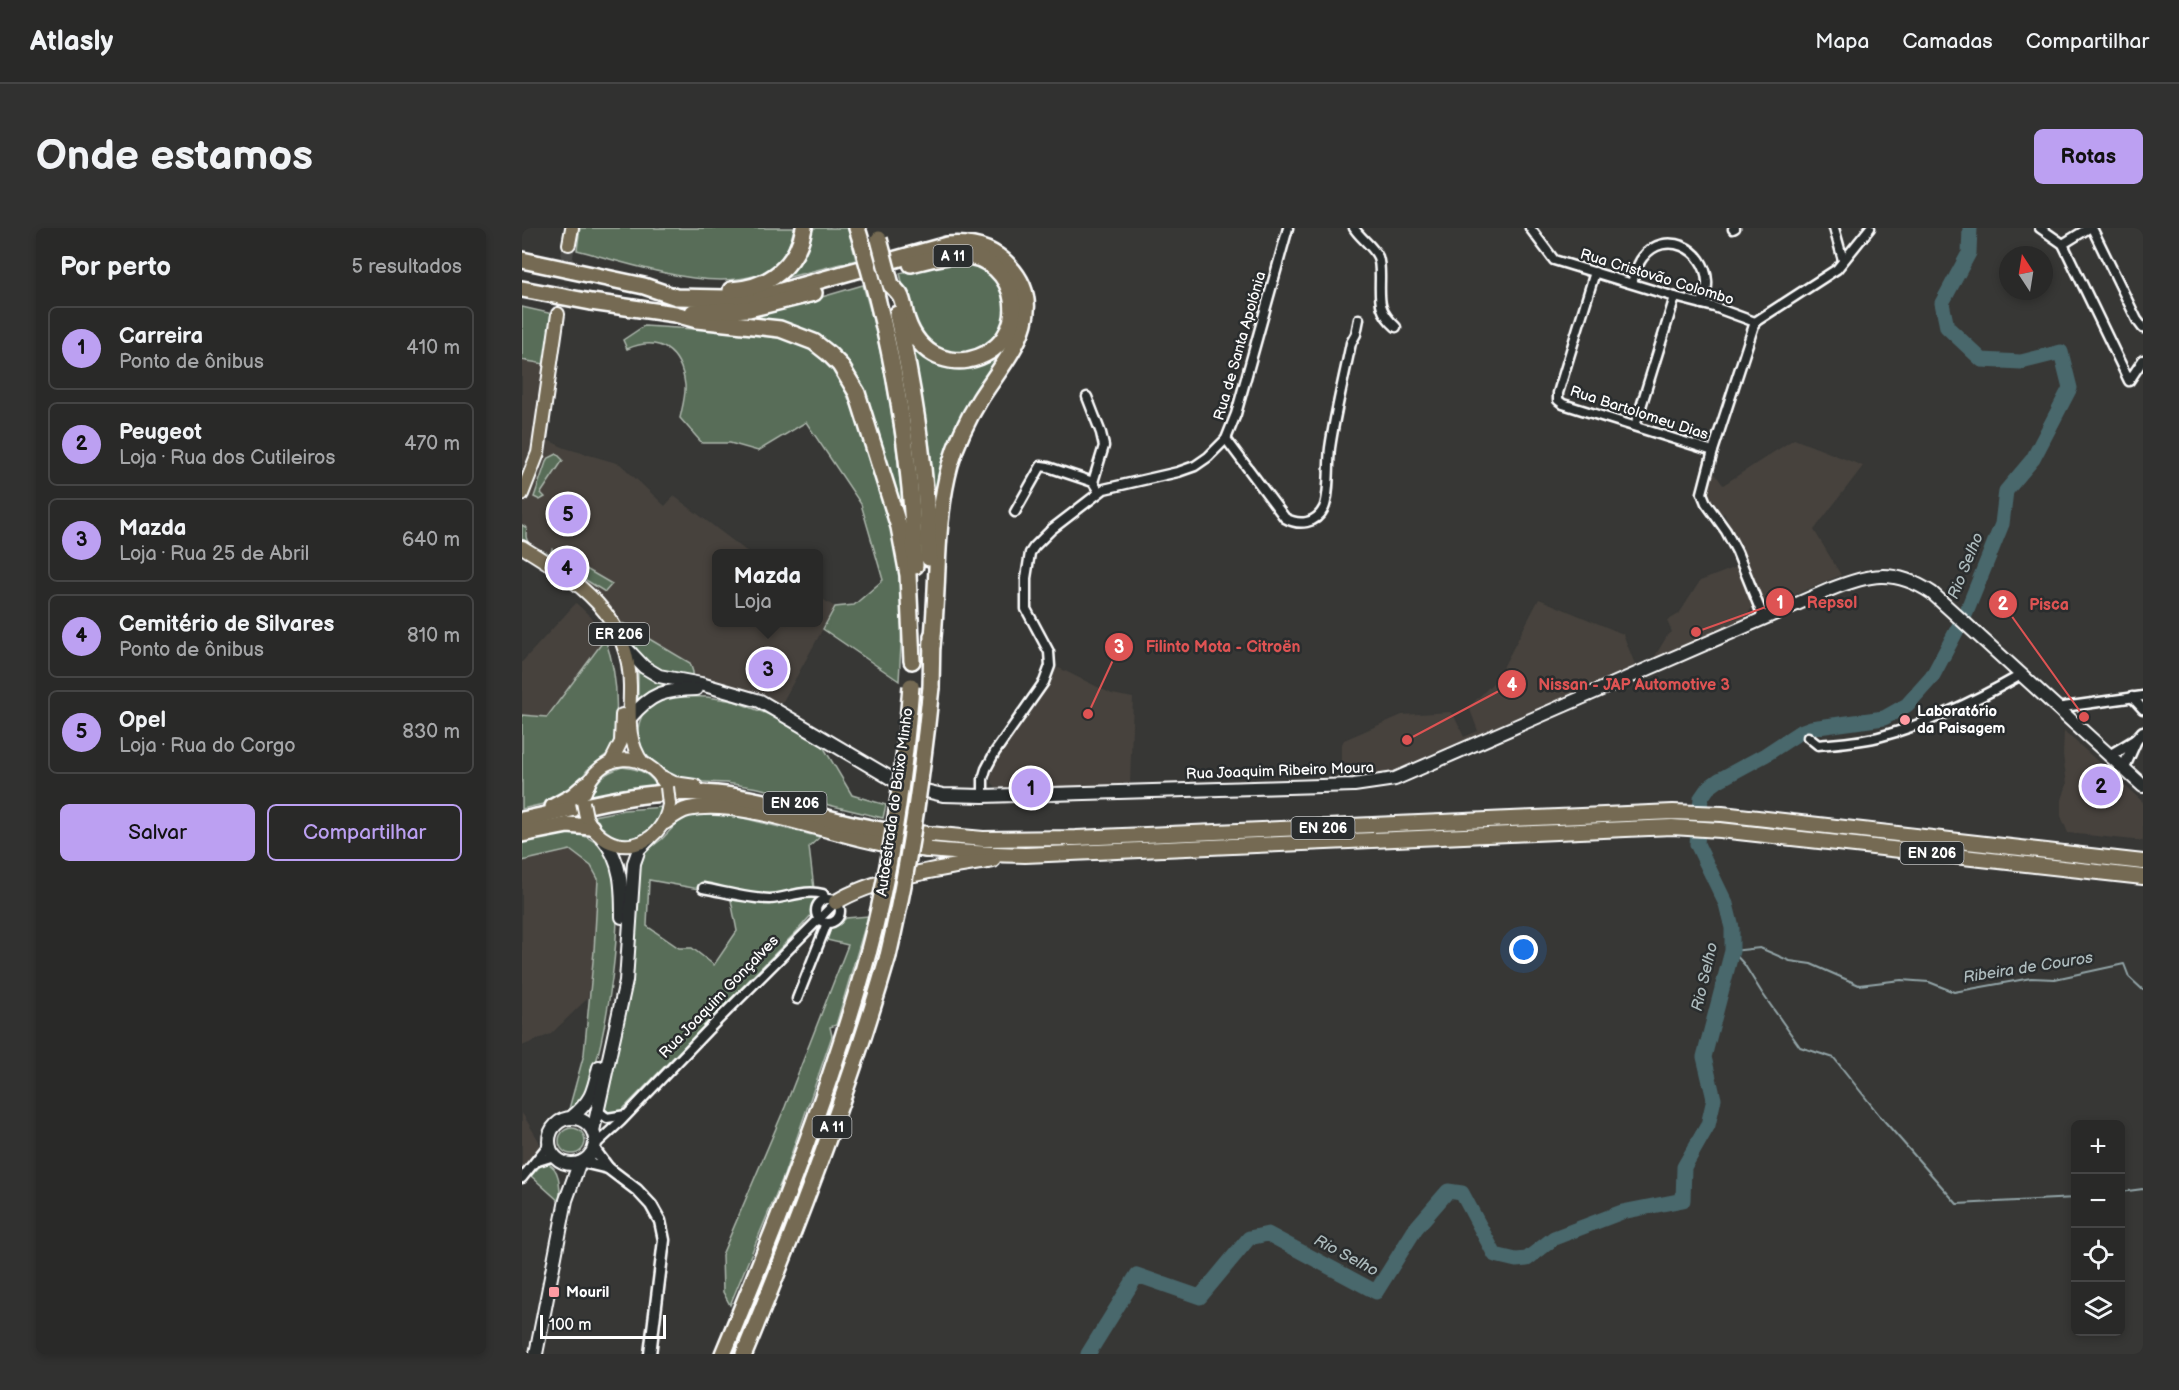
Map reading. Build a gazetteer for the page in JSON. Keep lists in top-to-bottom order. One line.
{"streets":{"highway":["A 11","Autoestrada do Baixo Minho","EN 206"],"main road":["ER 206","Rua Joaquim Ribeiro Moura"],"street":["Rua Cristovão Colombo","Rua de Santa Apolónia","Rua Bartolomeu Dias","Rua Joaquim Gonçalves"]},"crossings":[["A 11","Autoestrada do Baixo Minho"],["Rua Cristovão Colombo","Rua Bartolomeu Dias"],["Rua de Santa Apolónia","Rua Joaquim Ribeiro Moura"],["ER 206","EN 206"]],"water":["Rio Selho","Ribeira de Couros"],"places":{"other":["Repsol","Filinto Mota - Citroën","Pisca","Laboratório da Paisagem","Nissan - JAP Automotive 3"],"transit":["Mouril"]},"scale_bar":"100 m","north":"top","page":{"header":"Atlasly","nav":["Mapa","Camadas","Compartilhar"],"buttons":["Rotas",["Salvar","Compartilhar"]],"title":"Onde estamos","heading":["Por perto","5 resultados"],"list":[{"mark":"1","name":"Carreira","note":"Ponto de ônibus","value":"410 m"},{"mark":"2","name":"Peugeot","note":"Loja · Rua dos Cutileiros","value":"470 m"},{"mark":"3","name":"Mazda","note":"Loja · Rua 25 de Abril","value":"640 m"},{"mark":"4","name":"Cemitério de Silvares","note":"Ponto de ônibus","value":"810 m"},{"mark":"5","name":"Opel","note":"Loja · Rua do Corgo","value":"830 m"}],"pins":["5","4","3","2","1"],"popup":["Mazda","Loja"],"map_buttons":["+","−"],"scale":"100 m"}}
